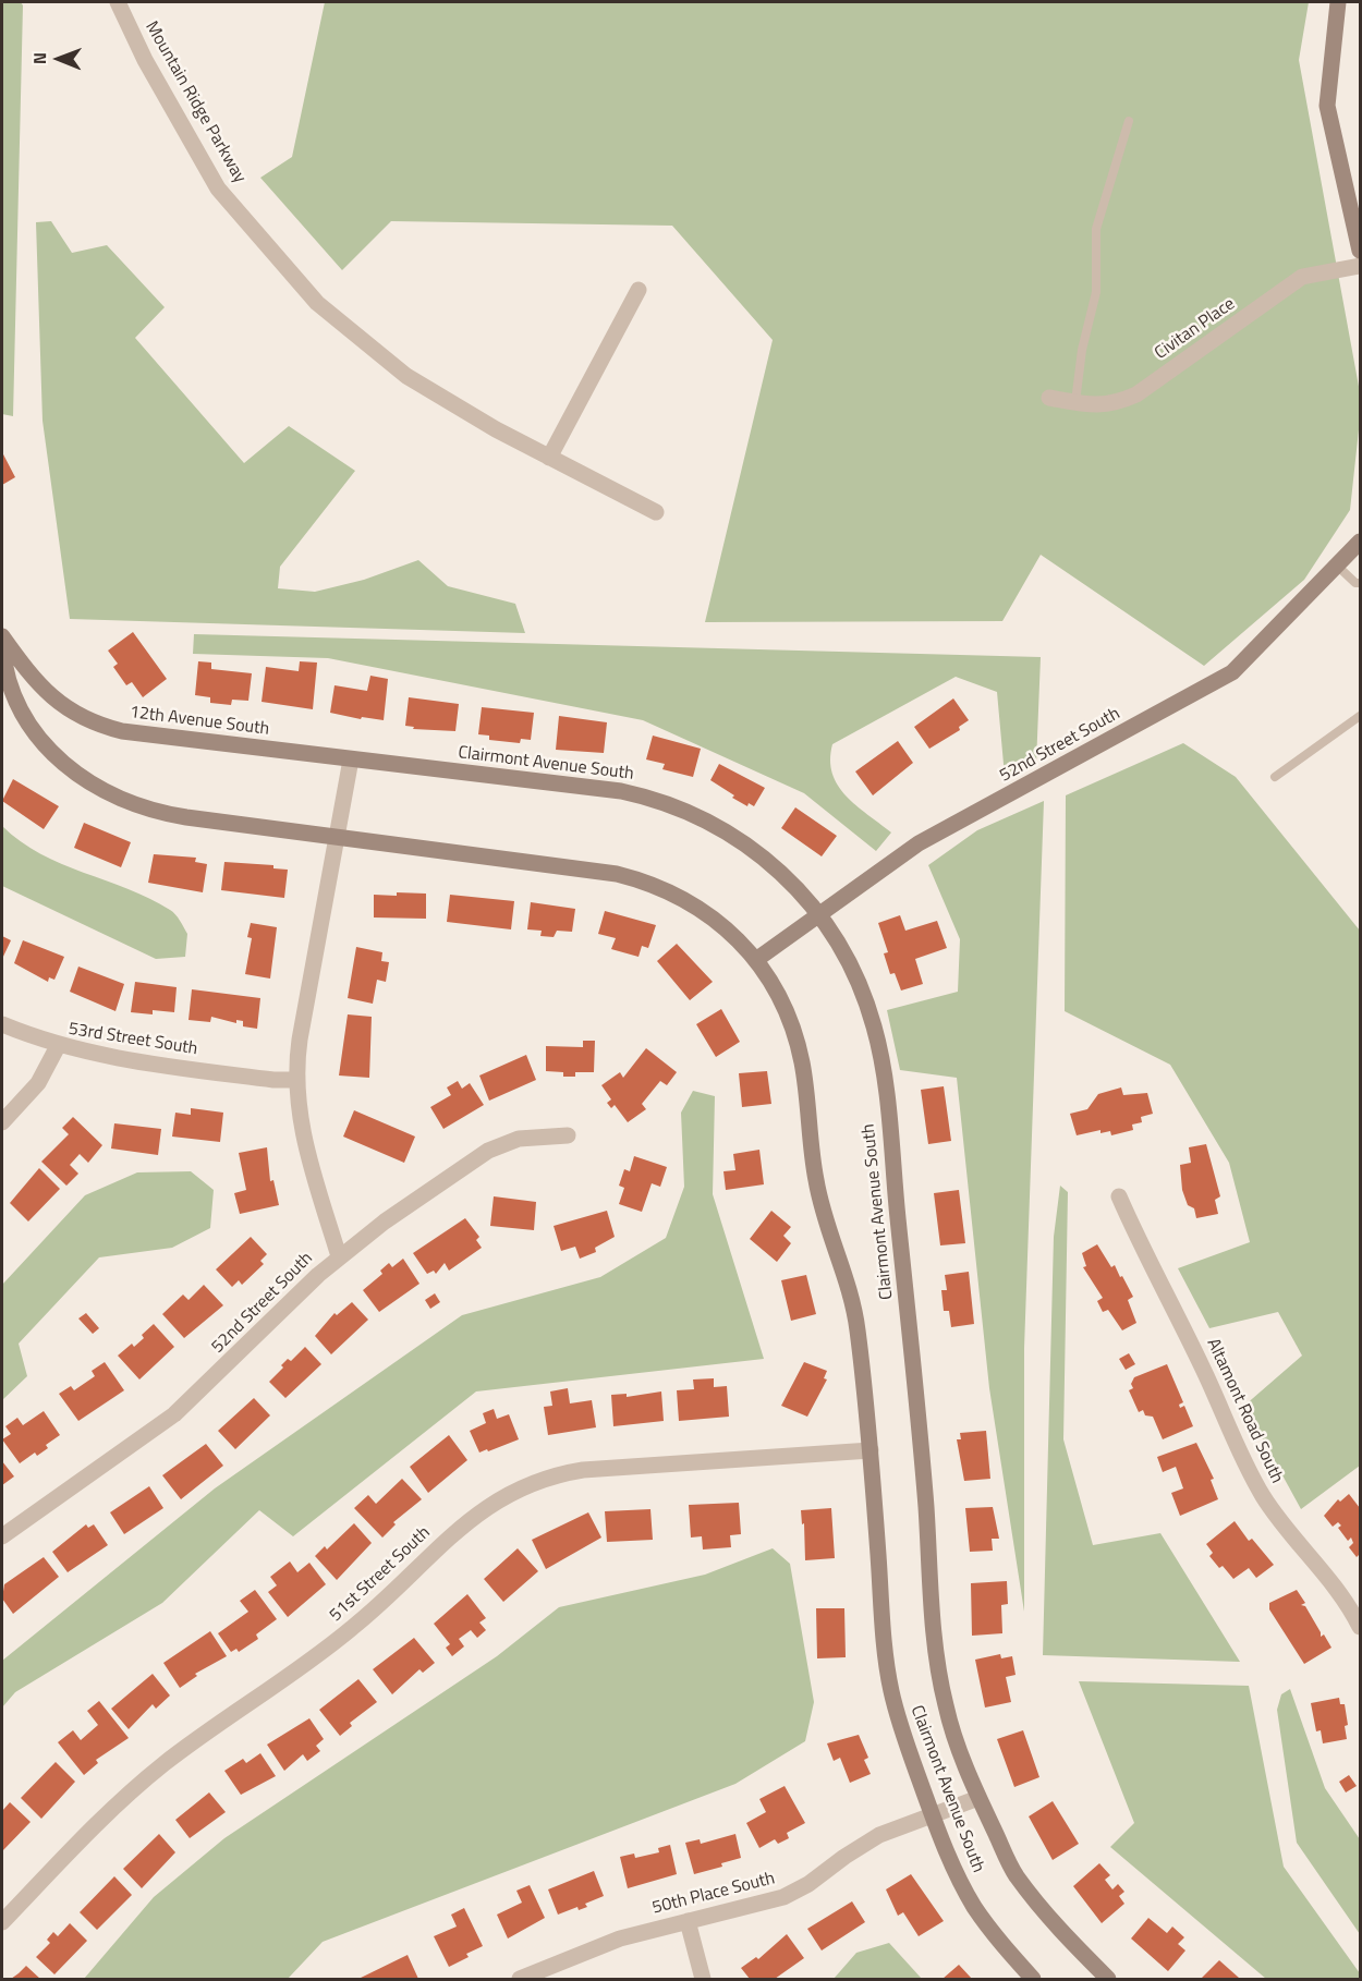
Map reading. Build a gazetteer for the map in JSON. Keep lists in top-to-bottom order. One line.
{"streets":{"street":["Mountain Ridge Parkway","Civitan Place","12th Avenue South","52nd Street South","Clairmont Avenue South","53rd Street South","Altamont Road South","51st Street South","50th Place South"]},"crossings":[["12th Avenue South","Clairmont Avenue South"],["52nd Street South","Clairmont Avenue South"],["Clairmont Avenue South","51st Street South"],["Clairmont Avenue South","50th Place South"]],"north":"left"}
